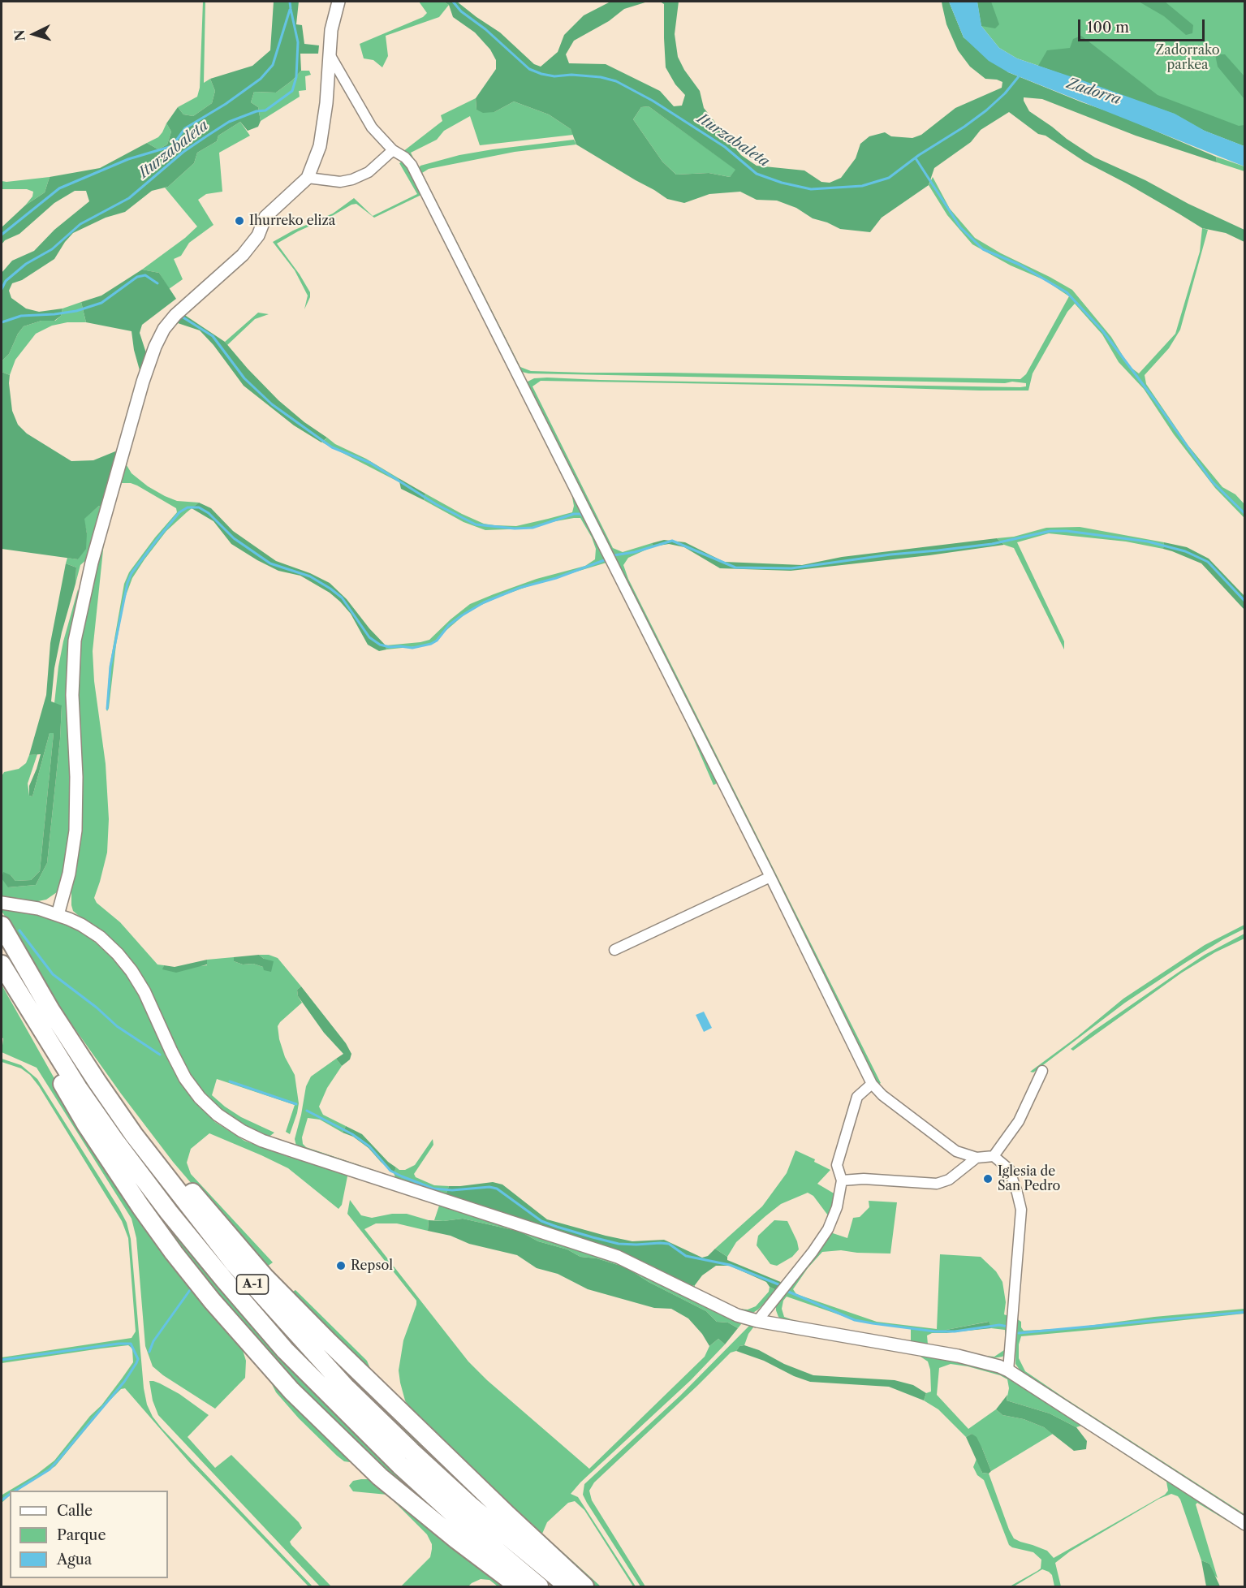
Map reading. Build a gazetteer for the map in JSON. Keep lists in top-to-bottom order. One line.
{"streets":{"highway":["A-1"]},"water":["Zadorra","Iturzabaleta"],"parks":["Zadorrako parkea"],"places":["Ihurreko eliza","Iglesia de San Pedro","Repsol"],"legend":["Calle","Parque","Agua"],"scale_bar":"100 m","north":"left"}
